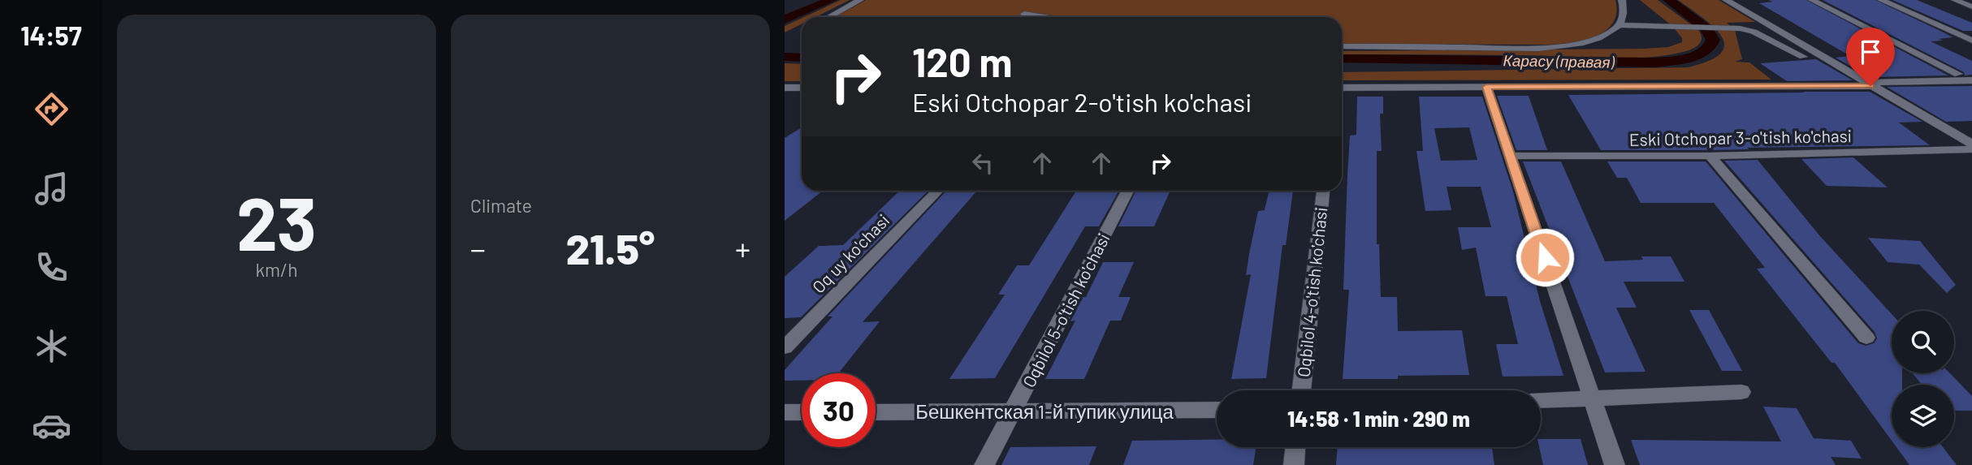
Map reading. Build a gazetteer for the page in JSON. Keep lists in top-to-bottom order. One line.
{"streets":{"street":["Eski Otchopar 3-o'tish ko'chasi","Oq uy ko'chasi","Oqbilol 4-o'tish ko'chasi","Oqbilol 5-o'tish ko'chasi","Бешкентская 1-й тупик улица"]},"crossings":[["Oqbilol 5-o'tish ko'chasi","Бешкентская 1-й тупик улица"]],"water":["Карасу (правая)"],"page":{"tabs":"14:57","tile":[["23","km/h"],"Climate"],"turn":["120 m","Eski Otchopar 2-o'tish ko'chasi"],"heat":["−","21.5°","+"],"limit":"30","trip":"14:58 · 1 min · 290 m"}}
